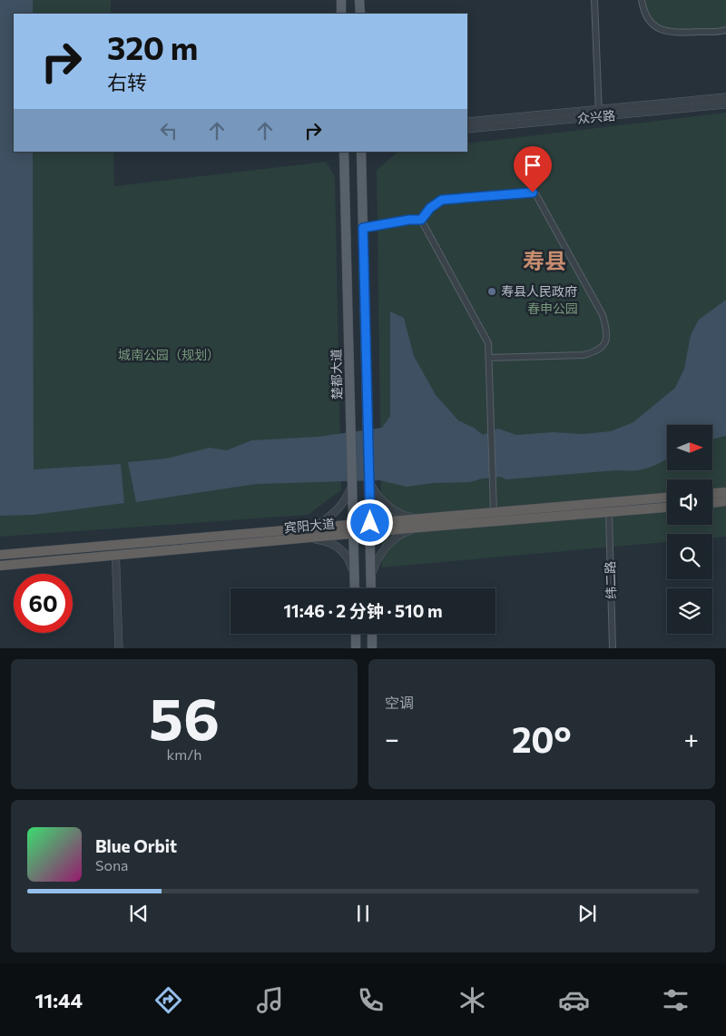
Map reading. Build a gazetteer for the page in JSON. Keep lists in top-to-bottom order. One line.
{"streets":{"highway":["宾阳大道"],"main road":["楚都大道"],"street":["众兴路","纬二路"]},"crossings":[["楚都大道","宾阳大道"],["宾阳大道","纬二路"]],"districts":["寿县"],"parks":["春申公园","城南公园（规划）"],"places":["寿县人民政府"],"north":"right","page":{"turn":["320 m","右转"],"limit":"60","trip":"11:46 · 2 分钟 · 510 m","tile":[["56","km/h"],"空调"],"heat":["−","20°","+"],"song":["Blue Orbit","Sona"],"tabs":"11:44"}}
